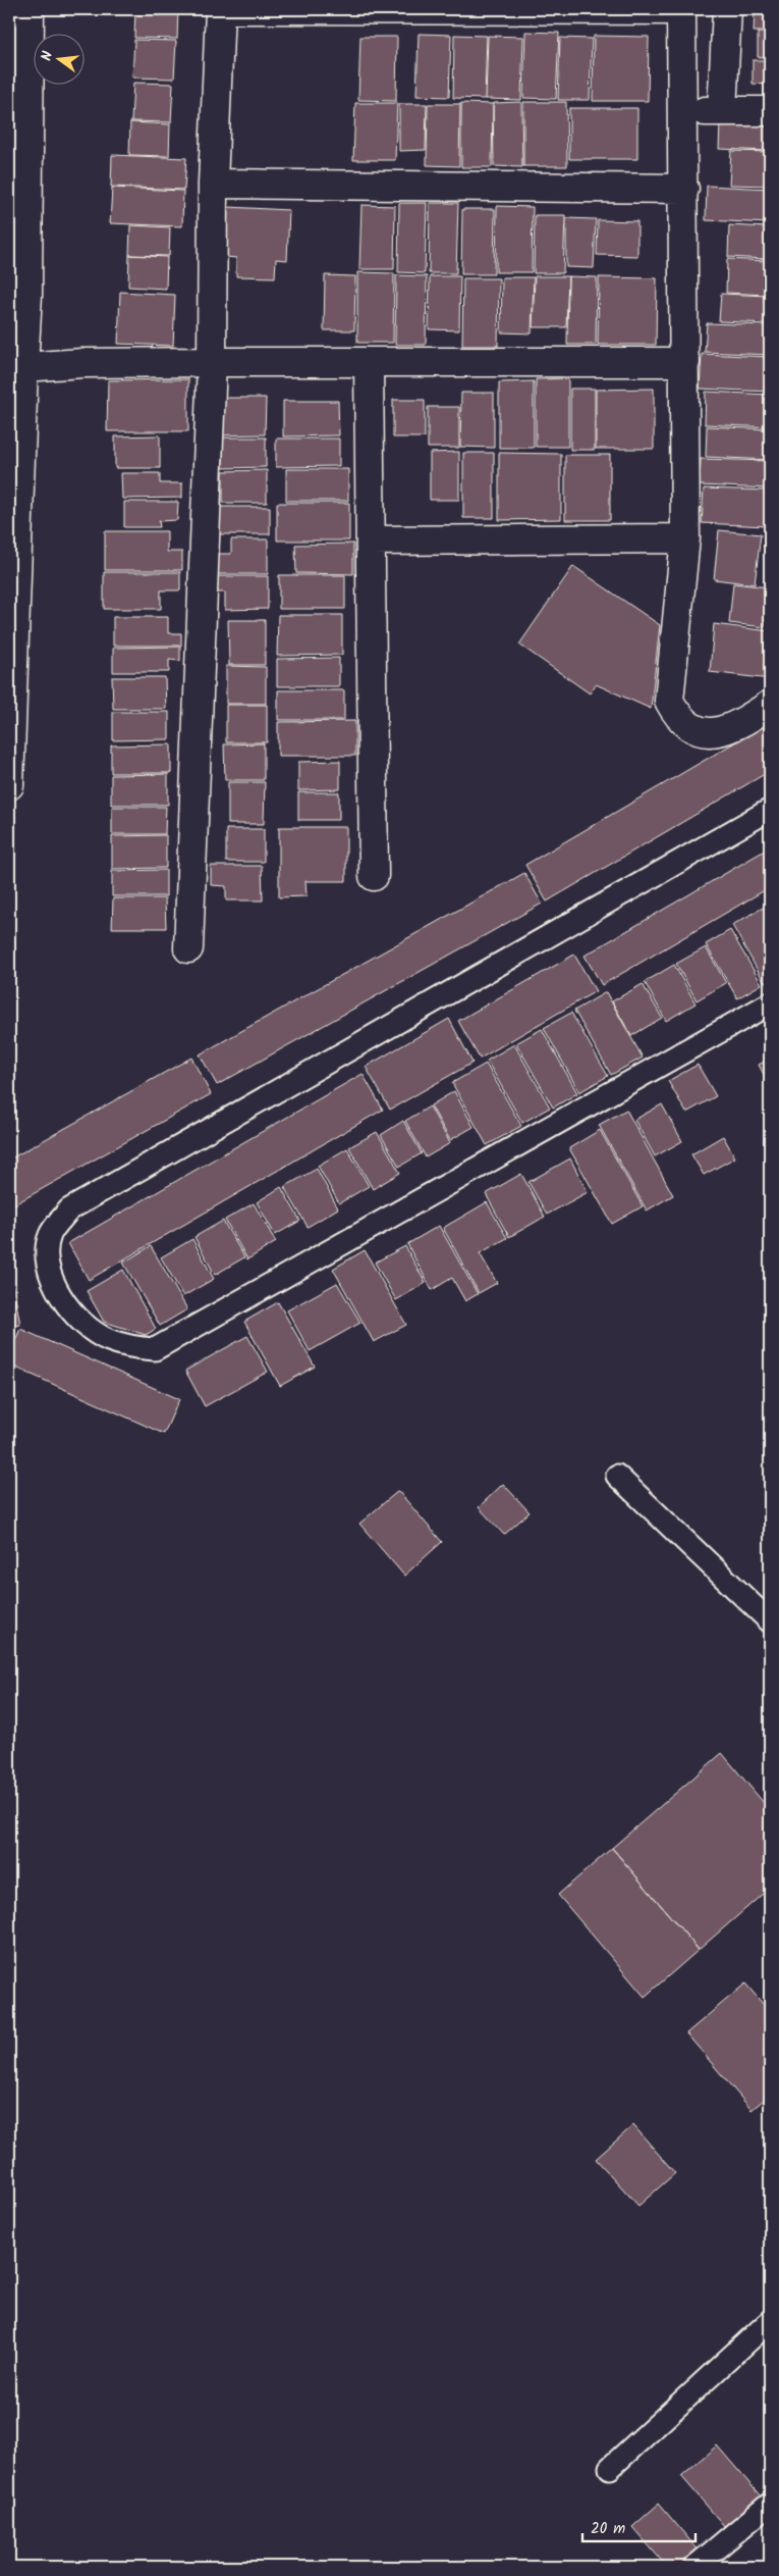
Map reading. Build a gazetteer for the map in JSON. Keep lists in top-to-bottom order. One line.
{"scale_bar":"20 m","north":"left"}
